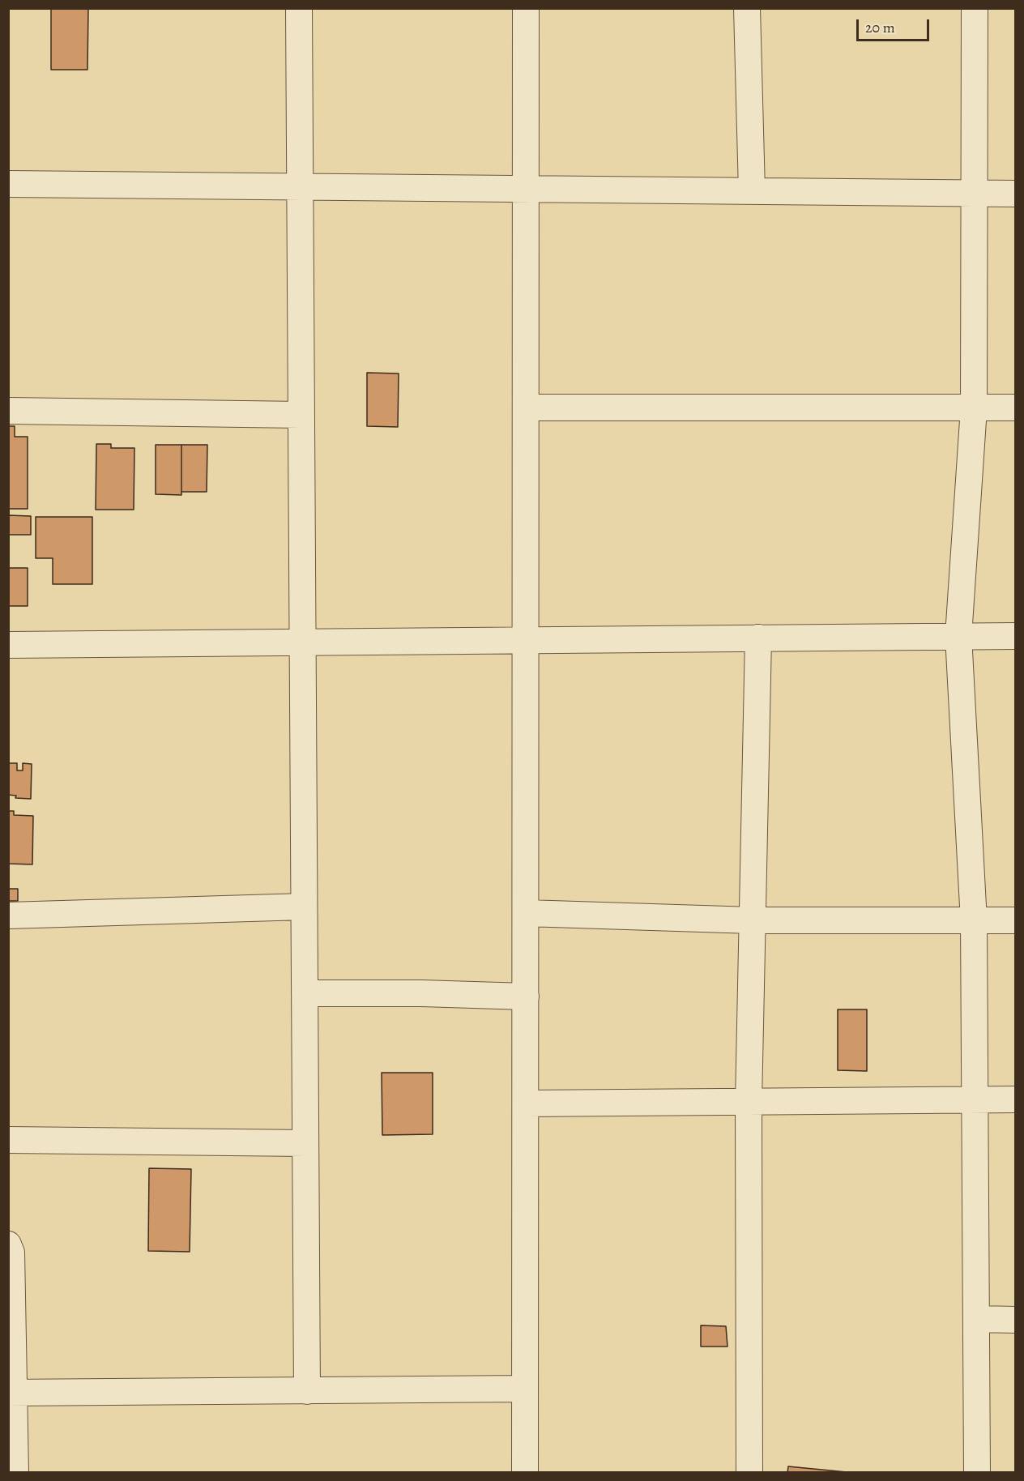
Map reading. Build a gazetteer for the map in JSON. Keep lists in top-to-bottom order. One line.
{"scale_bar":"20 m"}
